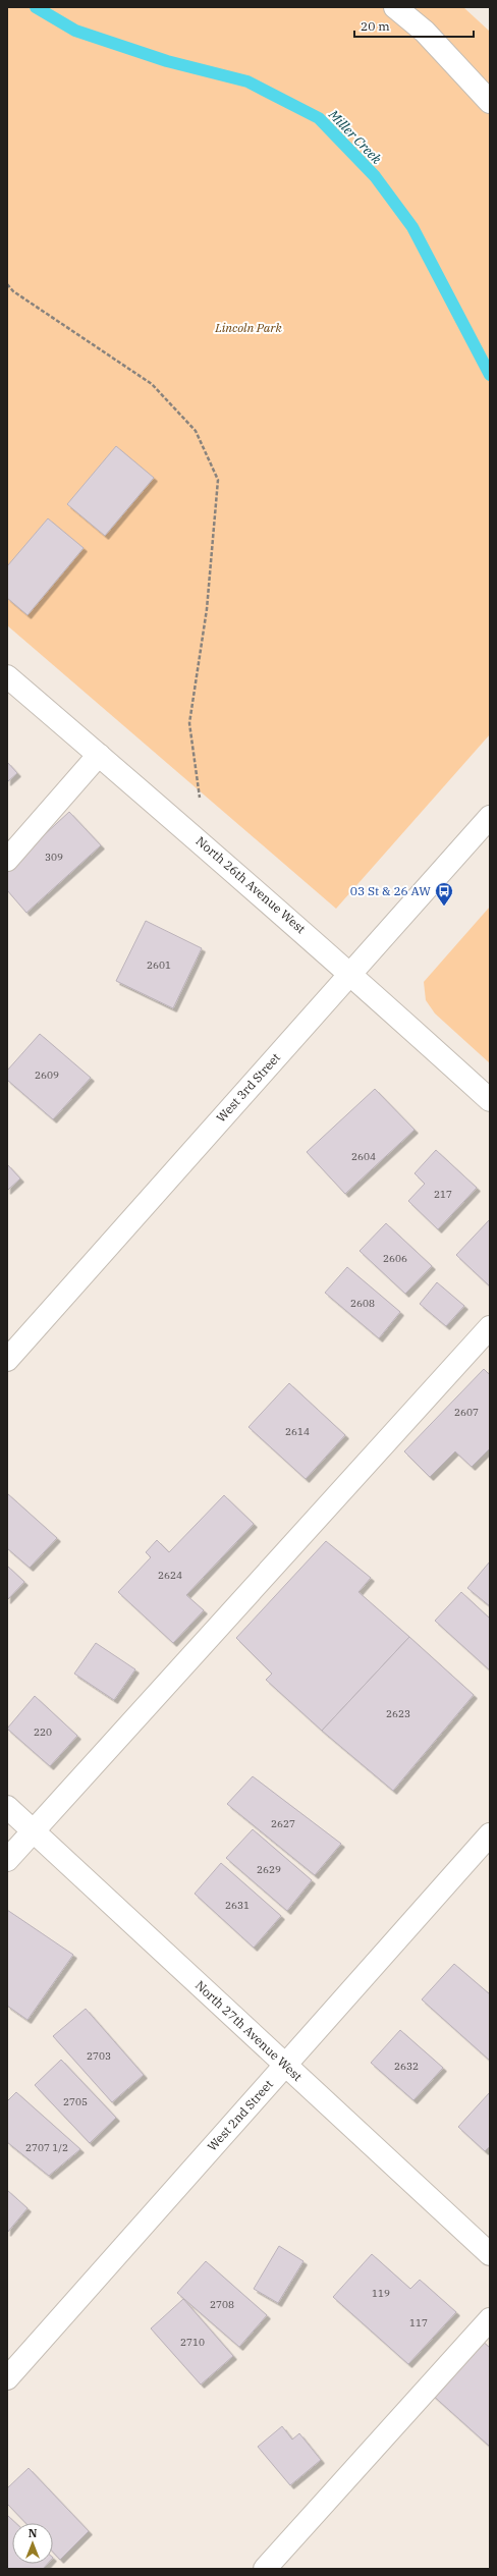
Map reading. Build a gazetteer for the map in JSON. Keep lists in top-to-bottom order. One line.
{"streets":{"street":["North 26th Avenue West","West 3rd Street","North 27th Avenue West","West 2nd Street"]},"crossings":[["North 26th Avenue West","West 3rd Street"],["North 27th Avenue West","West 2nd Street"]],"water":["Miller Creek"],"parks":["Lincoln Park"],"places":{"bus stop":["03 St & 26 AW"]},"house_numbers":["309","2601","2609","2604","217","2606","2608","2607","2614","2624","2623","220","2627","2629","2631","2703","2632","2705","2707 1/2","119","2708","117","2710"],"scale_bar":"20 m","north":"top"}
